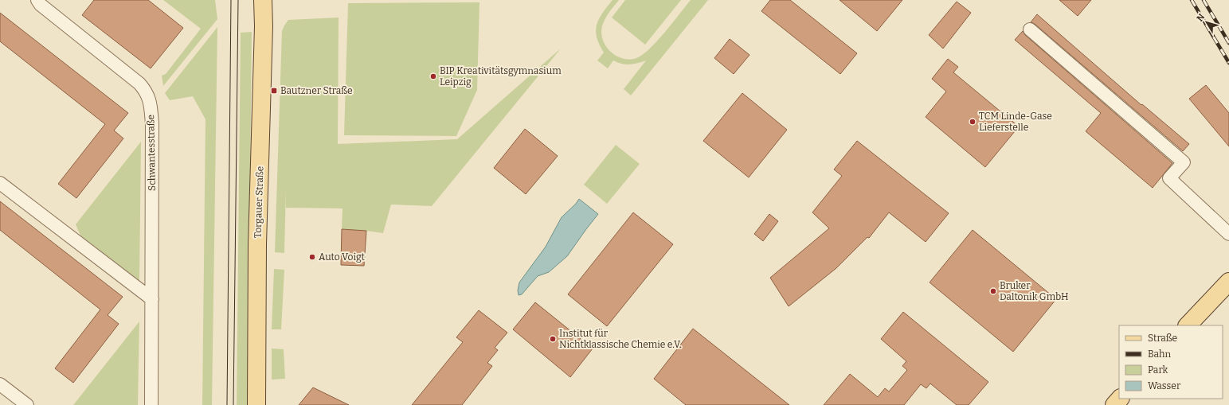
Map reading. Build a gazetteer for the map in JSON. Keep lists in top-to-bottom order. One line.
{"streets":{"main road":["Torgauer Straße"],"street":["Schwantesstraße"]},"places":{"other":["BIP Kreativitätsgymnasium Leipzig","TCM Linde-Gase Lieferstelle","Auto Voigt","Bruker Daltonik GmbH","Institut für Nichtklassische Chemie e.V."],"transit":["Bautzner Straße"]},"legend":["Straße","Bahn","Park","Wasser"],"north":"top left"}
